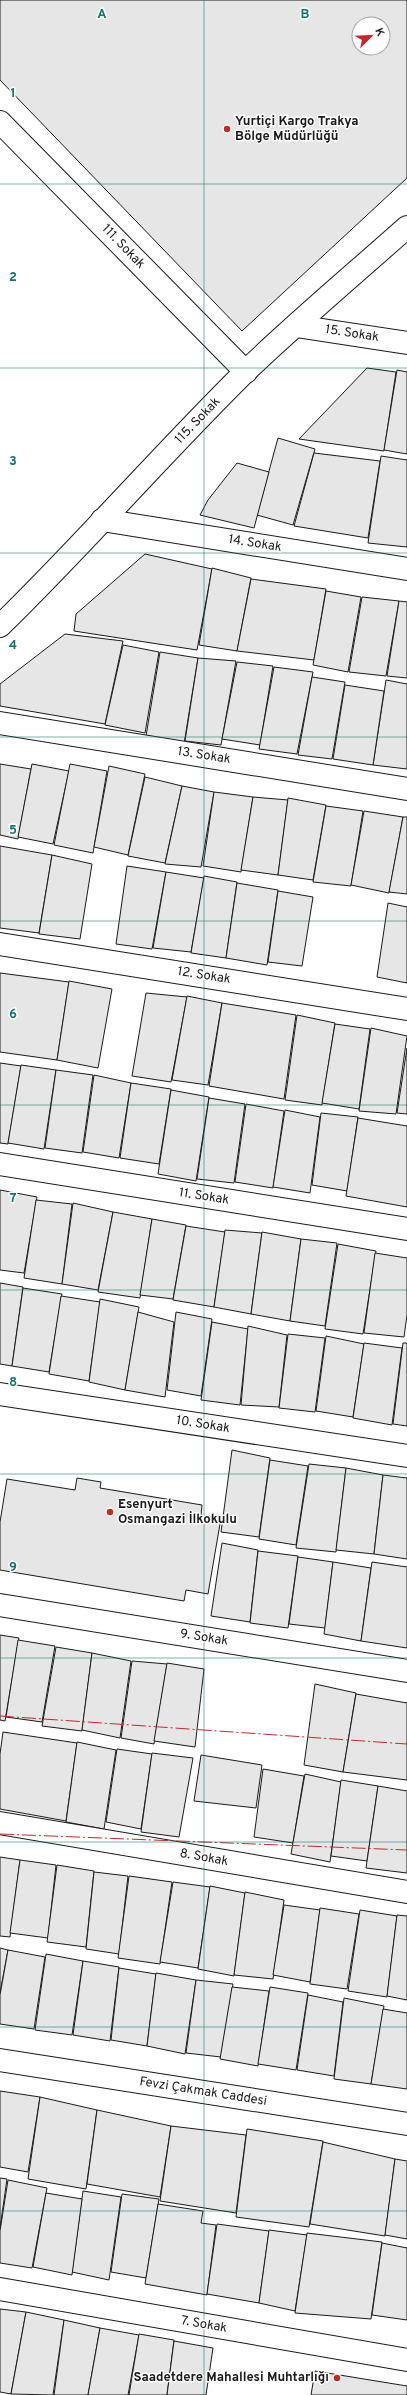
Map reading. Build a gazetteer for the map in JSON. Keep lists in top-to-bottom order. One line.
{"streets":{"street":["111. Sokak","15. Sokak","115. Sokak","14. Sokak","13. Sokak","12. Sokak","11. Sokak","10. Sokak","9. Sokak","8. Sokak","Fevzi Çakmak Caddesi","7. Sokak"]},"crossings":[["111. Sokak","115. Sokak"],["15. Sokak","115. Sokak"],["115. Sokak","14. Sokak"]],"places":["Yurtiçi Kargo Trakya Bölge Müdürlüğü","Esenyurt Osmangazi İlkokulu","Saadetdere Mahallesi Muhtarlığı"],"north":"top right","grid":{"columns":["A","B"],"rows":["1","2","3","4","5","6","7","8","9"]}}
